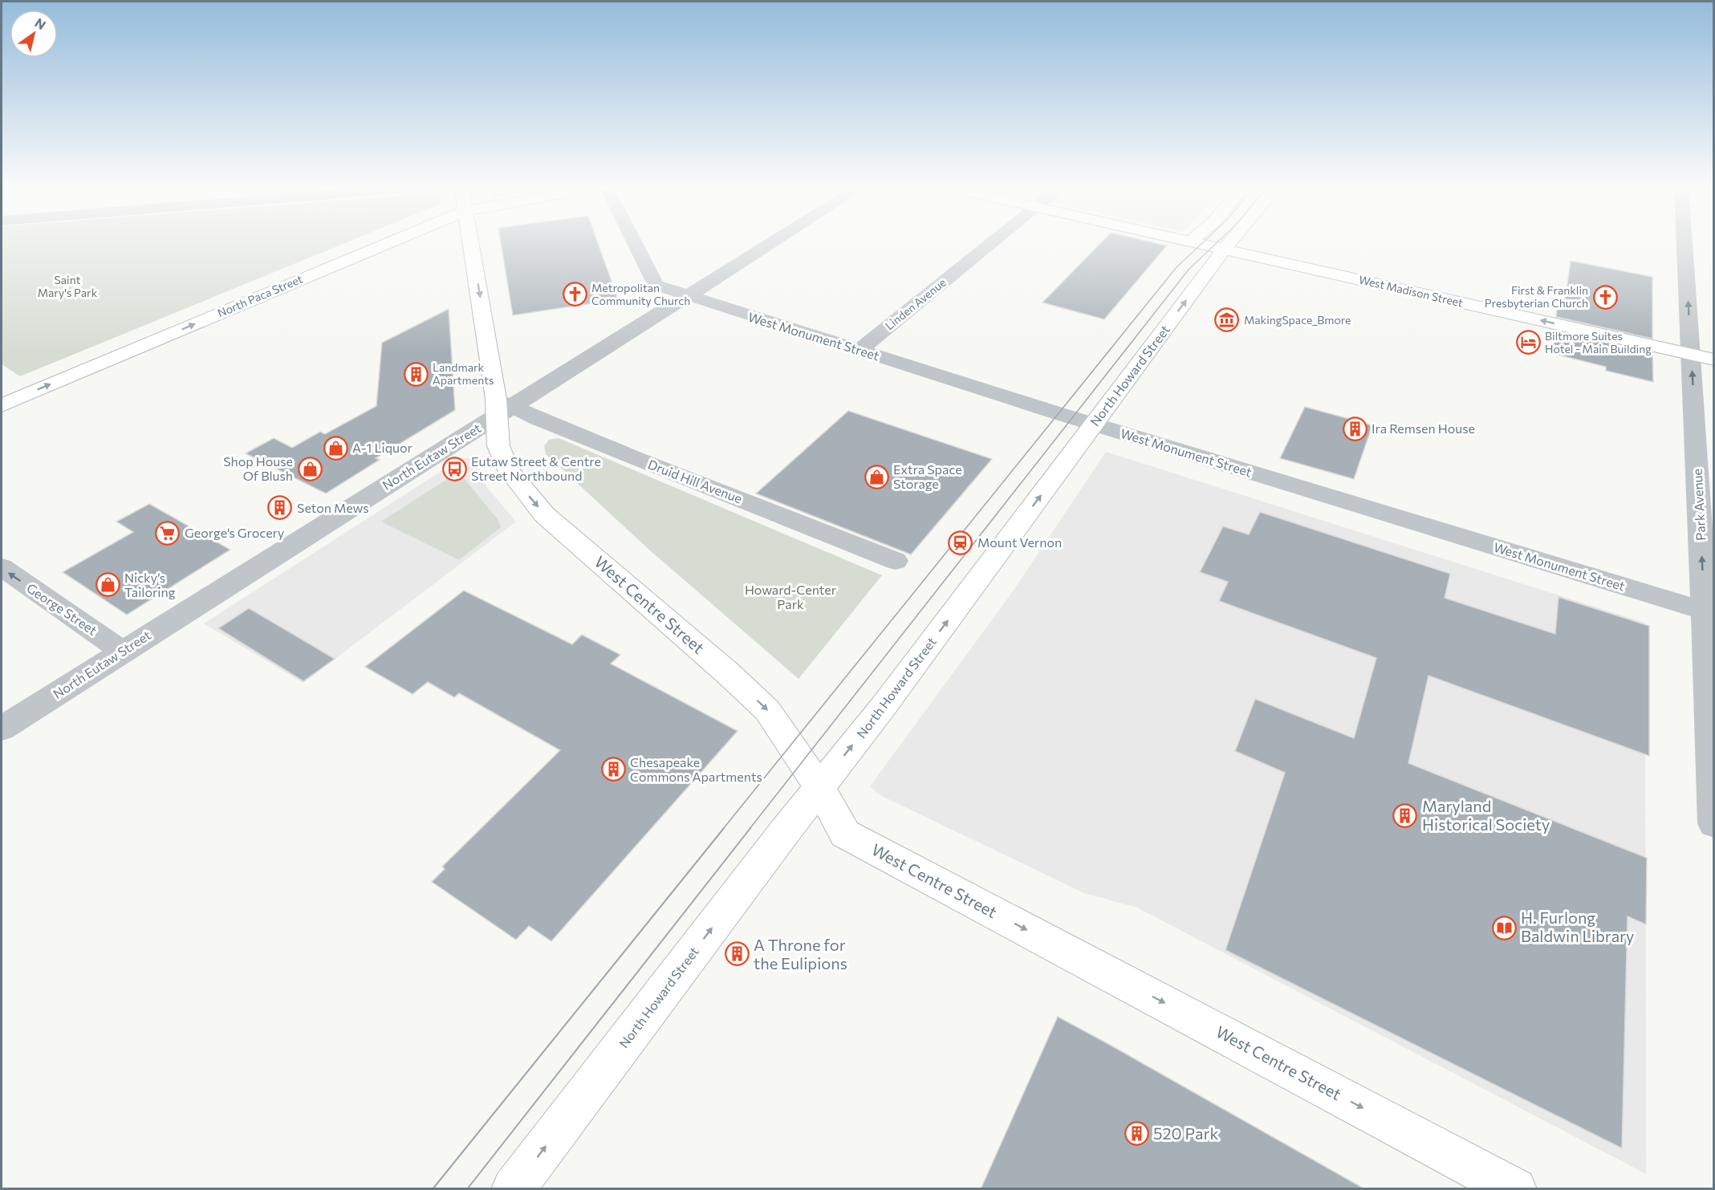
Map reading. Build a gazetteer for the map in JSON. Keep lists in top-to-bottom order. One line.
{"streets":{"main road":["West Madison Street","North Paca Street","North Howard Street","West Centre Street"],"street":["Linden Avenue","West Monument Street","North Eutaw Street","Druid Hill Avenue","Park Avenue","George Street"]},"crossings":[["West Madison Street","North Howard Street"],["West Madison Street","Park Avenue"],["Linden Avenue","West Monument Street"],["West Monument Street","North Howard Street"],["West Monument Street","North Eutaw Street"],["West Monument Street","Park Avenue"],["North Howard Street","West Centre Street"],["North Eutaw Street","Druid Hill Avenue"],["North Eutaw Street","West Centre Street"],["North Eutaw Street","George Street"],["Druid Hill Avenue","West Centre Street"]],"one_way":["West Madison Street","North Paca Street","North Howard Street","Park Avenue","West Centre Street","George Street"],"parks":["Saint Mary's Park","Howard-Center Park"],"places":{"church":["Metropolitan Community Church","First & Franklin Presbyterian Church"],"museum":["MakingSpace_Bmore"],"hotel":["Biltmore Suites Hotel - Main Building"],"building":["Landmark Apartments","Ira Remsen House","Seton Mews","Chesapeake Commons Apartments","Maryland Historical Society","A Throne for the Eulipions","520 Park"],"shop":["A-1 Liquor","Shop House Of Blush","Extra Space Storage","Nicky’s Tailoring"],"bus stop":["Eutaw Street & Centre Street Northbound"],"supermarket":["George’s Grocery"],"station":["Mount Vernon"],"library":["H. Furlong Baldwin Library"]},"north":"top right"}
